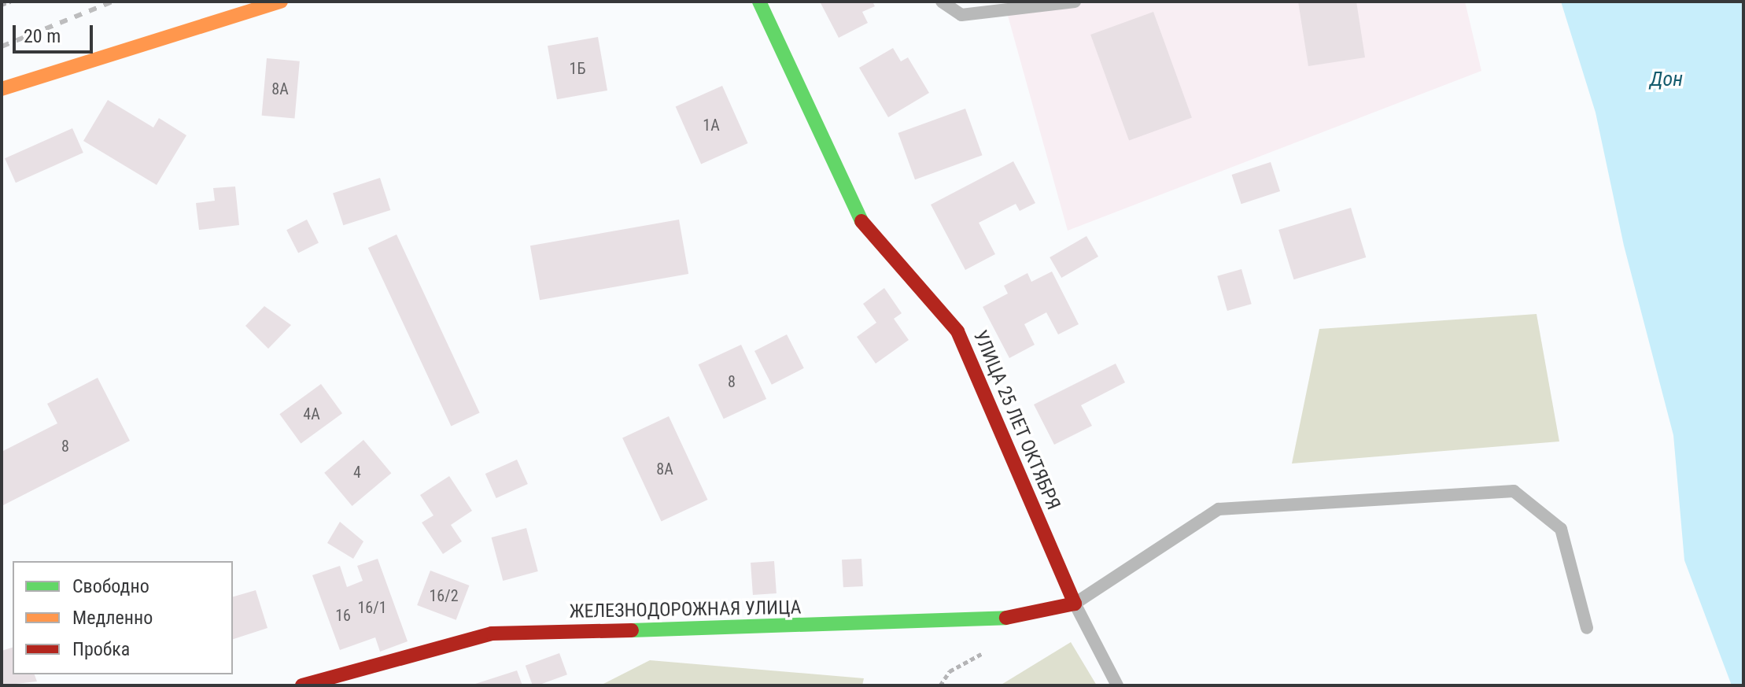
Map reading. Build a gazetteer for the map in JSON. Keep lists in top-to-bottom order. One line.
{"streets":{"street":["УЛИЦА 25 ЛЕТ ОКТЯБРЯ","ЖЕЛЕЗНОДОРОЖНАЯ УЛИЦА"]},"crossings":[["УЛИЦА 25 ЛЕТ ОКТЯБРЯ","ЖЕЛЕЗНОДОРОЖНАЯ УЛИЦА"]],"water":["Дон"],"house_numbers":["1Б","8А","1А","8","4А","8","8А","4","16/2","16/1","16"],"legend":["Свободно","Медленно","Пробка"],"scale_bar":"20 m"}
